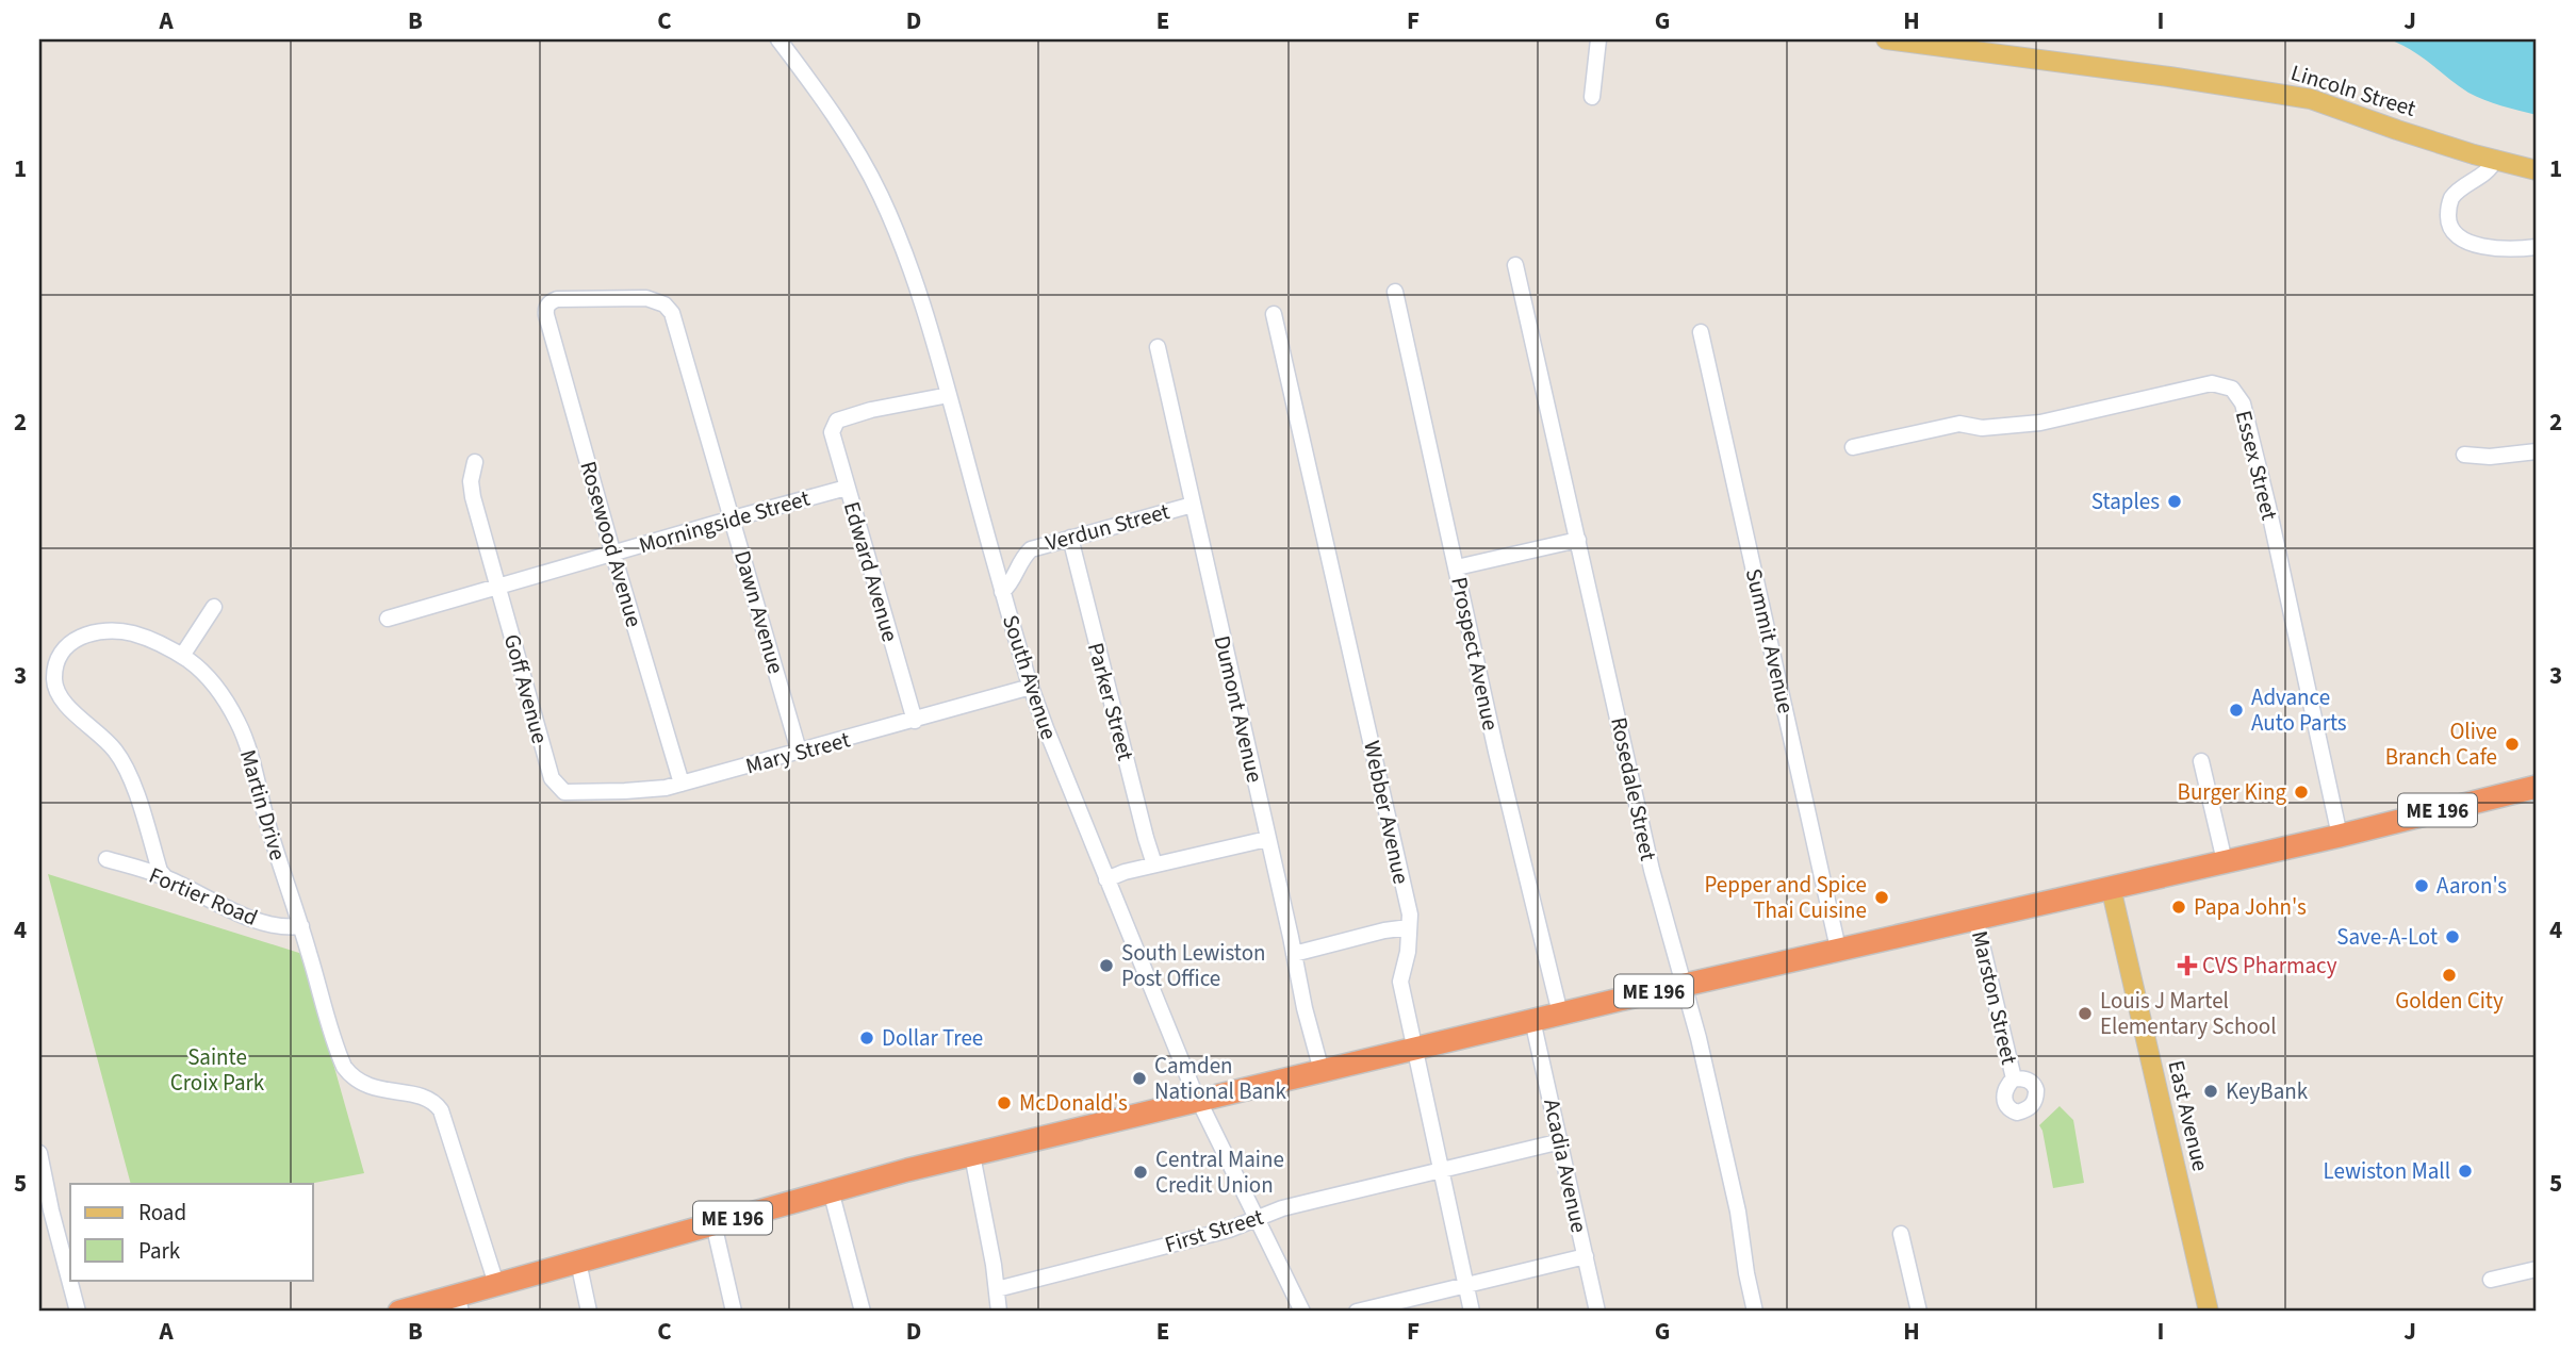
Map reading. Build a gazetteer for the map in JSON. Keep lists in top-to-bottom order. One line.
{"streets":{"highway":["ME 196"],"main road":["Lincoln Street","East Avenue"],"street":["Essex Street","Morningside Street","Verdun Street","Rosewood Avenue","Edward Avenue","Dawn Avenue","Summit Avenue","Prospect Avenue","South Avenue","Goff Avenue","Parker Street","Dumont Avenue","Mary Street","Rosedale Street","Martin Drive","Webber Avenue","Fortier Road","Marston Street","Acadia Avenue","First Street"]},"crossings":[["Essex Street","ME 196"],["Morningside Street","Rosewood Avenue"],["Morningside Street","Edward Avenue"],["Morningside Street","Dawn Avenue"],["Morningside Street","Goff Avenue"],["Verdun Street","South Avenue"],["Verdun Street","Parker Street"],["Verdun Street","Dumont Avenue"],["Rosewood Avenue","Dawn Avenue"],["Rosewood Avenue","Mary Street"],["Edward Avenue","South Avenue"],["Edward Avenue","Mary Street"],["Dawn Avenue","Mary Street"],["Summit Avenue","ME 196"],["Prospect Avenue","ME 196"],["South Avenue","Mary Street"],["South Avenue","ME 196"],["South Avenue","First Street"],["Goff Avenue","Mary Street"],["Dumont Avenue","ME 196"],["Rosedale Street","ME 196"],["Martin Drive","ME 196"],["Martin Drive","Fortier Road"],["ME 196","Webber Avenue"],["ME 196","Marston Street"],["ME 196","East Avenue"],["ME 196","Acadia Avenue"],["Webber Avenue","First Street"],["Acadia Avenue","First Street"]],"parks":["Sainte Croix Park"],"places":{"other":["Staples","Advance Auto Parts","Olive Branch Cafe","Burger King","Aaron's","Pepper and Spice Thai Cuisine","Papa John's","Save-A-Lot","South Lewiston Post Office","Golden City","Louis J Martel Elementary School","Dollar Tree","Camden National Bank","KeyBank","McDonald's","Lewiston Mall","Central Maine Credit Union"],"health":["CVS Pharmacy"]},"legend":["Road","Park"],"grid":{"columns":["A","B","C","D","E","F","G","H","I","J"],"rows":["1","2","3","4","5"]}}
